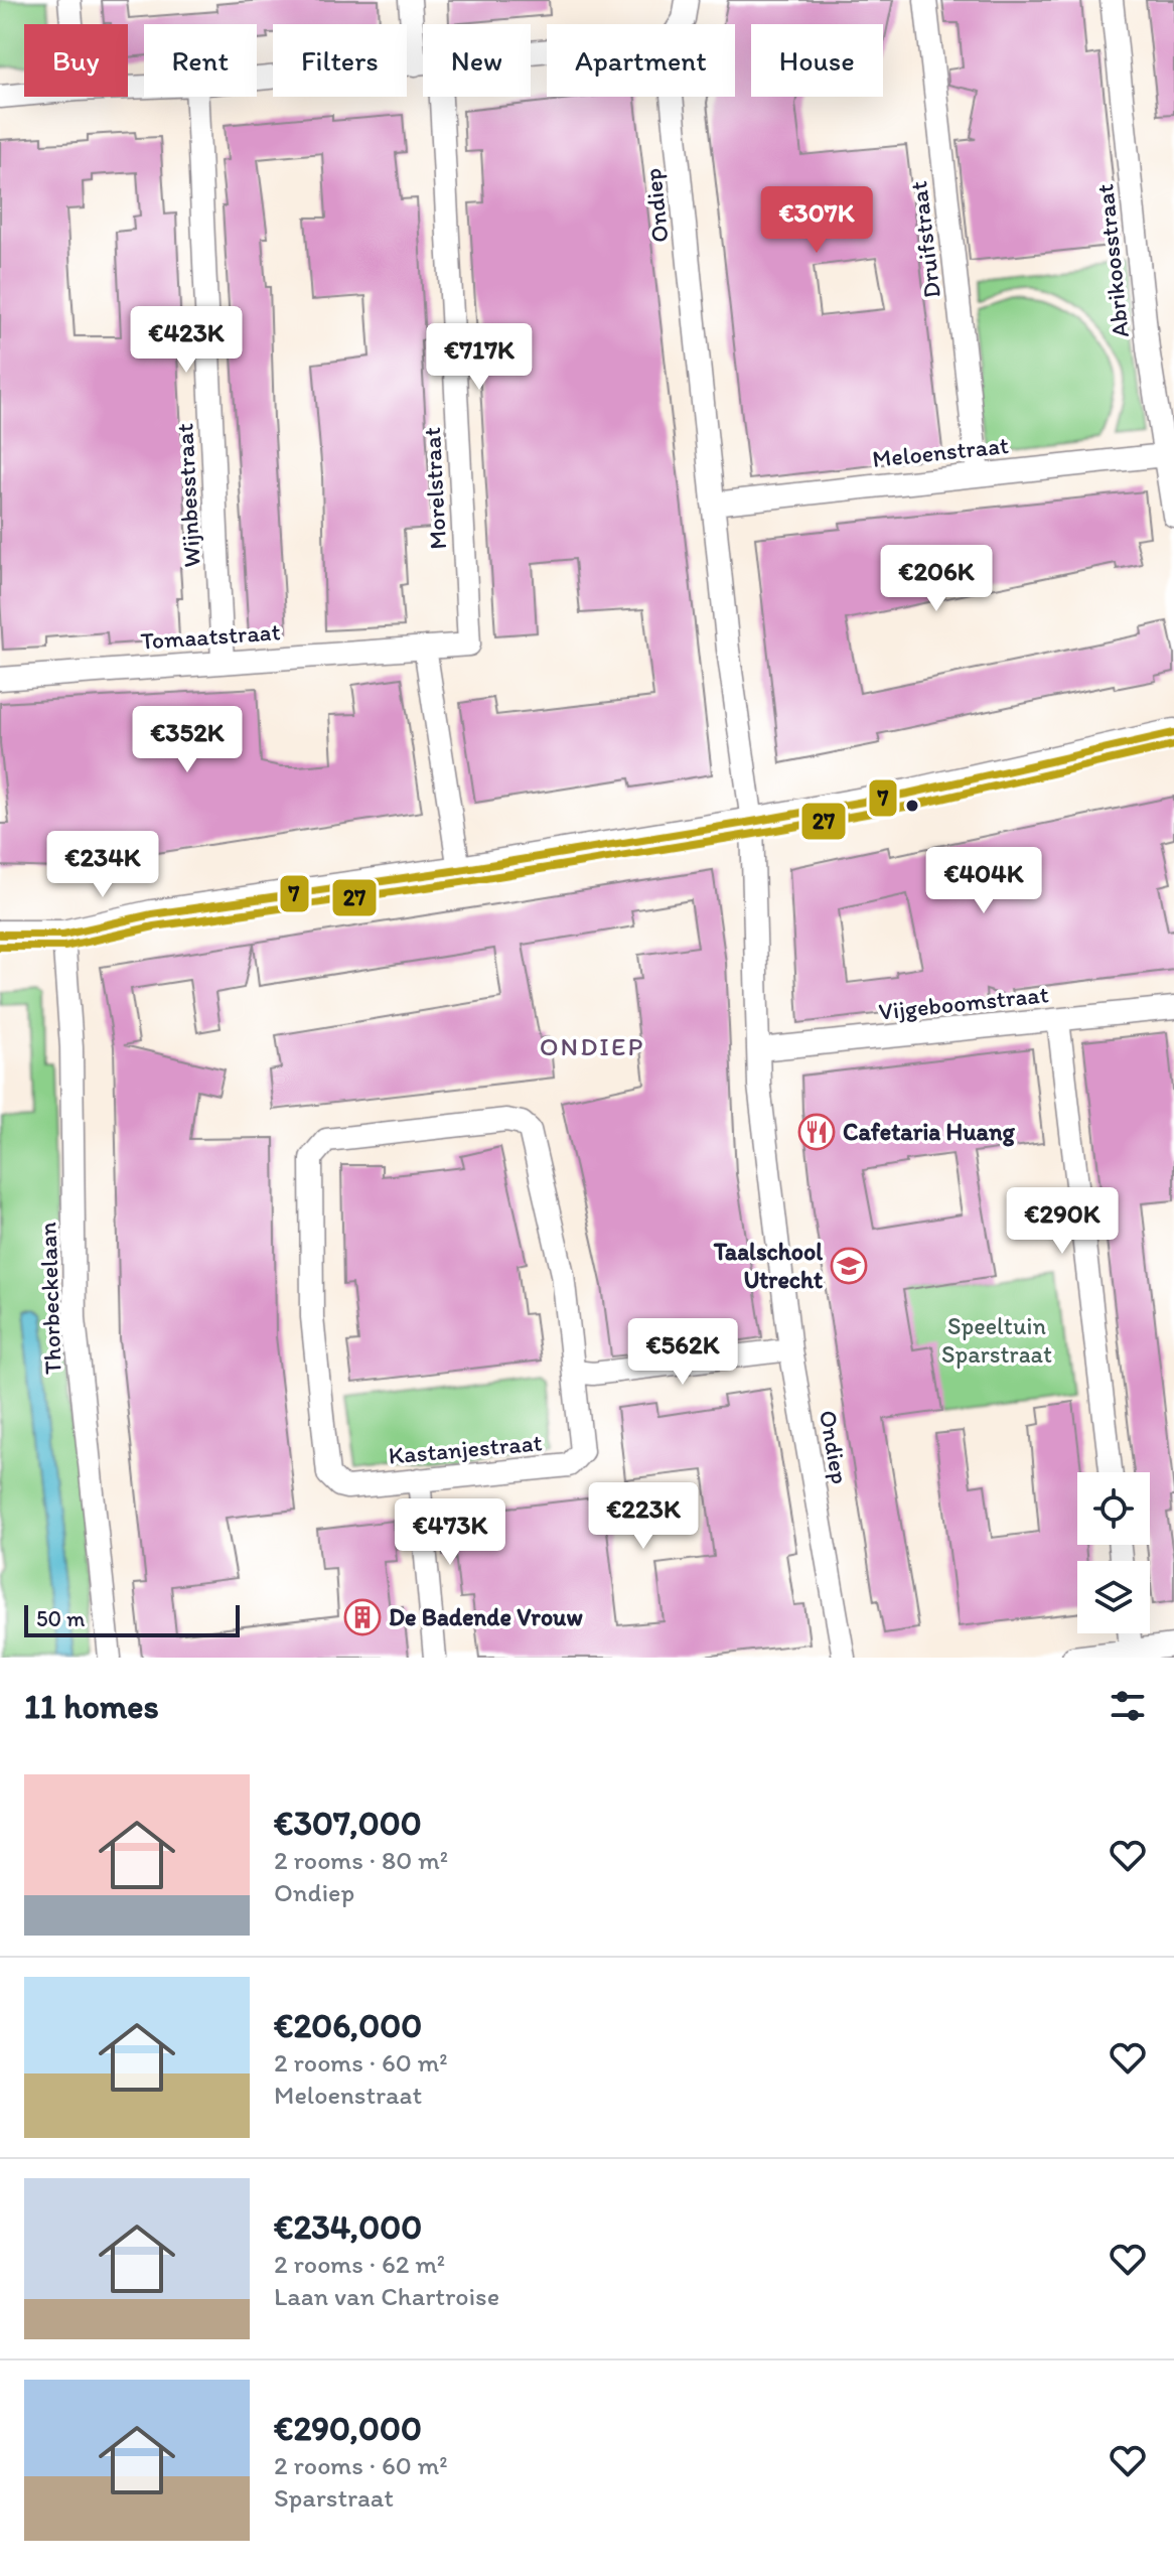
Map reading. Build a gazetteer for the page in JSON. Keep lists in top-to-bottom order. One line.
{"streets":{"street":["Ondiep","Druifstraat","Abrikoosstraat","Meloenstraat","Morelstraat","Wijnbesstraat","Tomaatstraat","Vijgeboomstraat","Thorbeckelaan","Kastanjestraat"]},"crossings":[["Ondiep","Meloenstraat"],["Ondiep","Vijgeboomstraat"],["Druifstraat","Meloenstraat"],["Abrikoosstraat","Meloenstraat"],["Morelstraat","Tomaatstraat"],["Wijnbesstraat","Tomaatstraat"]],"districts":["ONDIEP"],"parks":["Speeltuin Sparstraat"],"places":{"restaurant":["Cafetaria Huang"],"school or university":["Taalschool Utrecht"],"building":["De Badende Vrouw"]},"lines":["transit line 7","transit line 27"],"scale_bar":"50 m","page":{"chip":["Buy","Rent","Filters","New","Apartment","House"],"price":["€307K","€423K","€717K","€206K","€352K","€234K","€404K","€290K","€562K","€223K","€473K"],"scale":"50 m","heading":"11 homes","list":[{"name":"€307,000","note":"2 rooms · 80 m² · Ondiep"},{"name":"€206,000","note":"2 rooms · 60 m² · Meloenstraat"},{"name":"€234,000","note":"2 rooms · 62 m² · Laan van Chartroise"},{"name":"€290,000","note":"2 rooms · 60 m² · Sparstraat"}]}}
